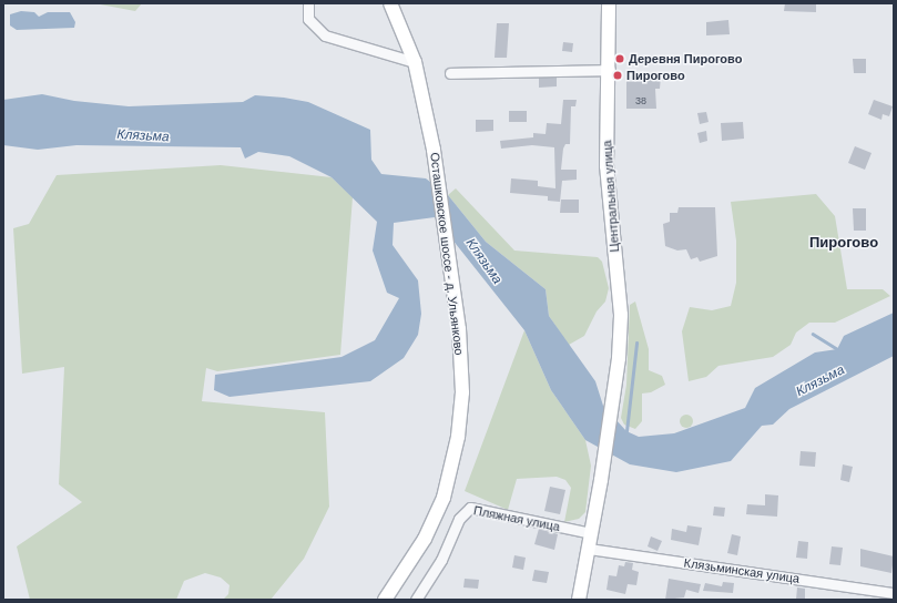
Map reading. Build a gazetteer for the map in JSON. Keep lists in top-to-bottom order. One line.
{"streets":{"street":["Центральная улица","Осташковское шоссе - д. Ульянково","Пляжная улица","Клязьминская улица"]},"crossings":[["Центральная улица","Пляжная улица"]],"districts":["Пирогово"],"water":["Клязьма"],"places":["Деревня Пирогово","Пирогово"],"house_numbers":["38"]}
